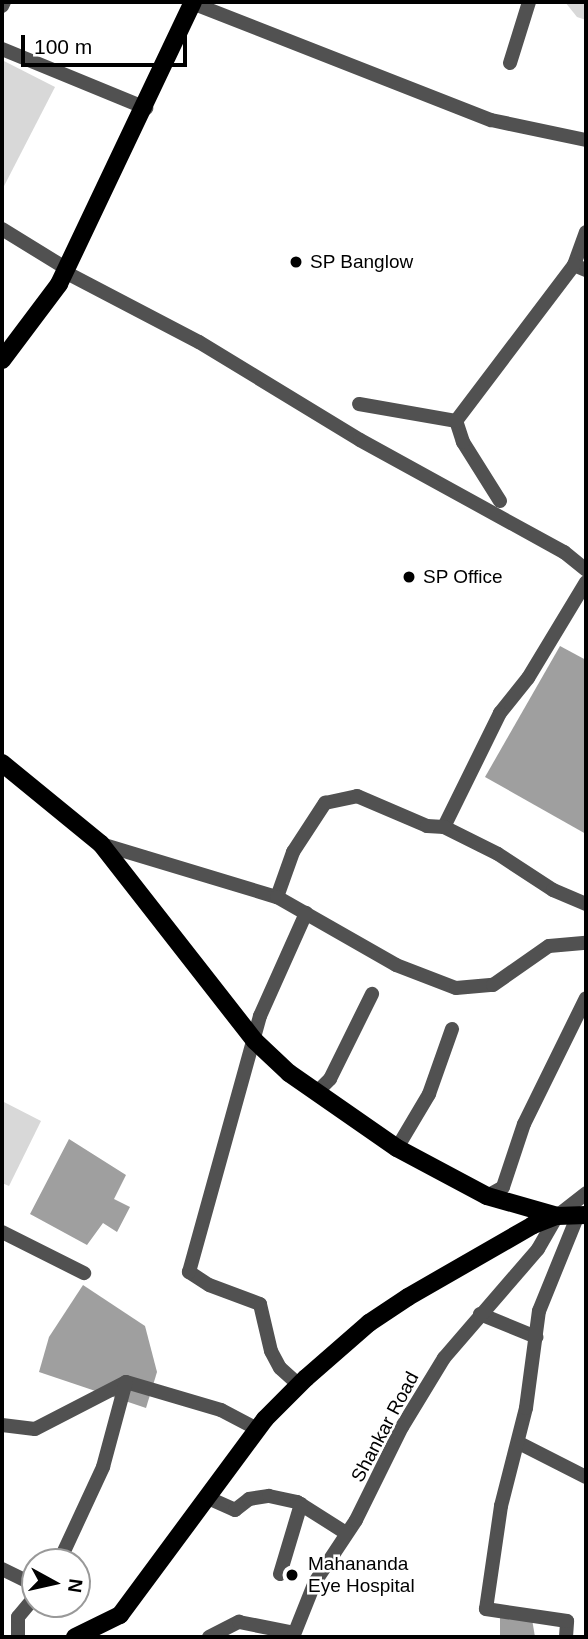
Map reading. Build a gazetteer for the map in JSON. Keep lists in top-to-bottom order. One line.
{"streets":{"street":["Shankar Road"]},"places":["SP Banglow","SP Office","Mahananda Eye Hospital"],"scale_bar":"100 m","north":"right"}
